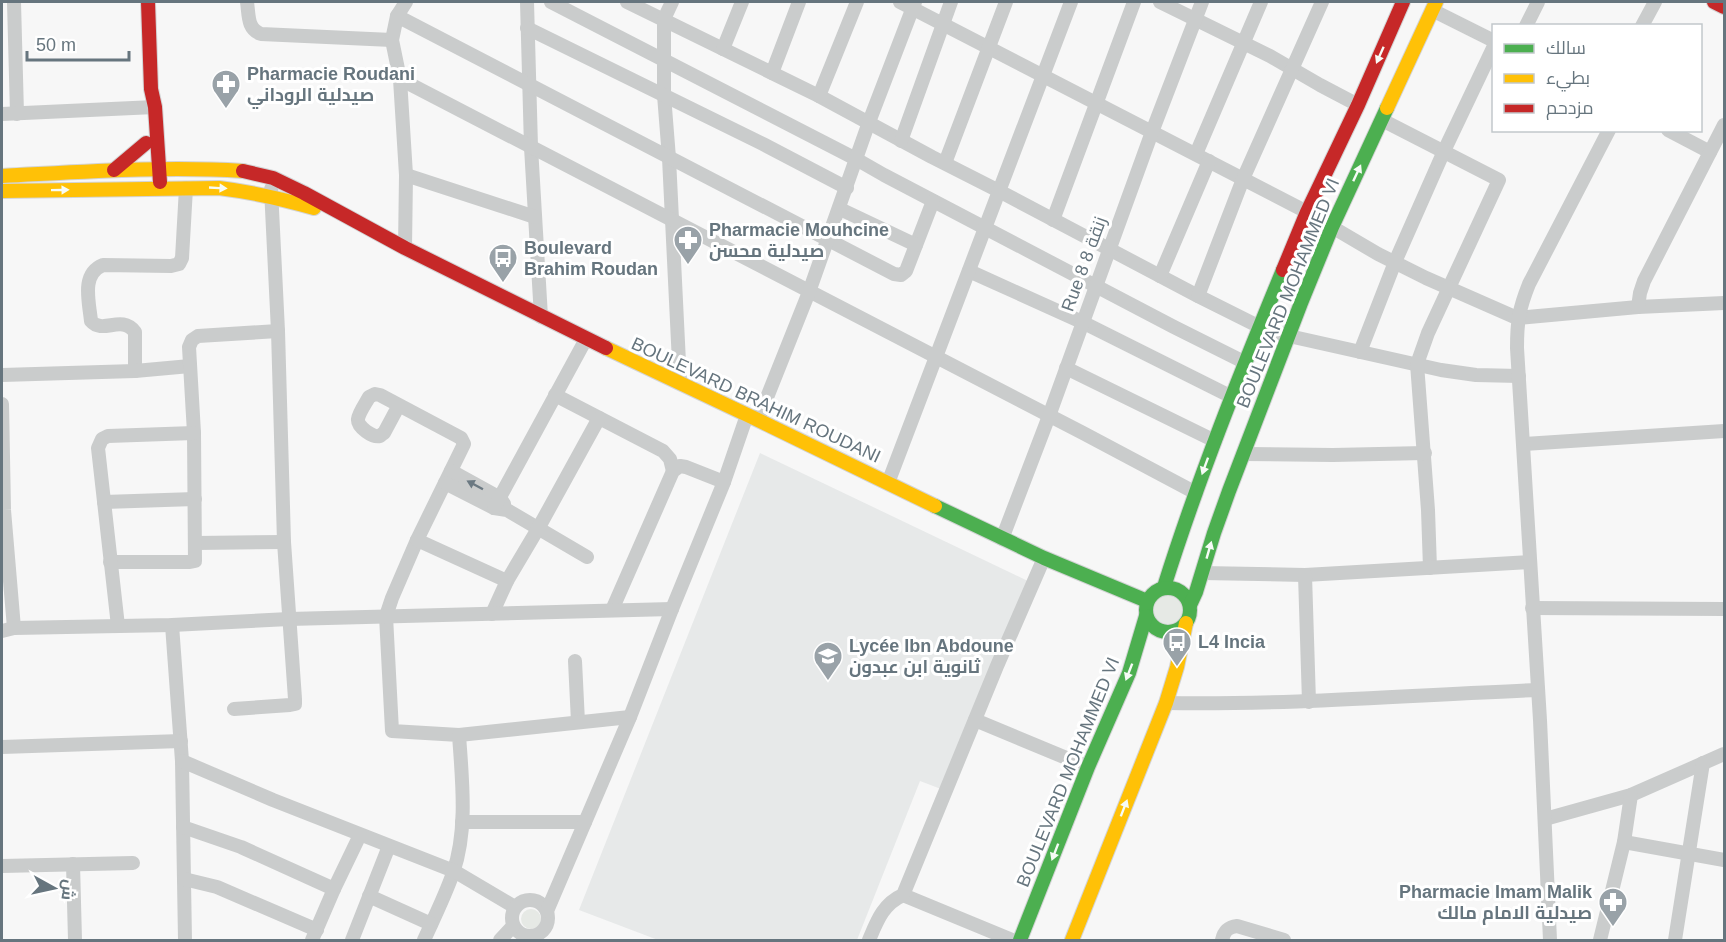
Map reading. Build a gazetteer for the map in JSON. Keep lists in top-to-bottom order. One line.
{"streets":{"main road":["BOULEVARD MOHAMMED VI","BOULEVARD BRAHIM ROUDANI"],"street":["Rue 8 8 زنقة"]},"crossings":[["Rue 8 8 زنقة","BOULEVARD BRAHIM ROUDANI"],["BOULEVARD MOHAMMED VI","BOULEVARD BRAHIM ROUDANI"]],"places":{"pharmacy":["Pharmacie Roudani صيدلية الروداني","Pharmacie Mouhcine صيدلية محسن","Pharmacie Imam Malik صيدلية الامام مالك"],"bus stop":["Boulevard Brahim Roudan","L4 Incia"],"school or university":["Lycée Ibn Abdoune ثانوية ابن عبدون"]},"legend":["سالك","بطيء","مزدحم"],"scale_bar":"50 m","north":"right"}
